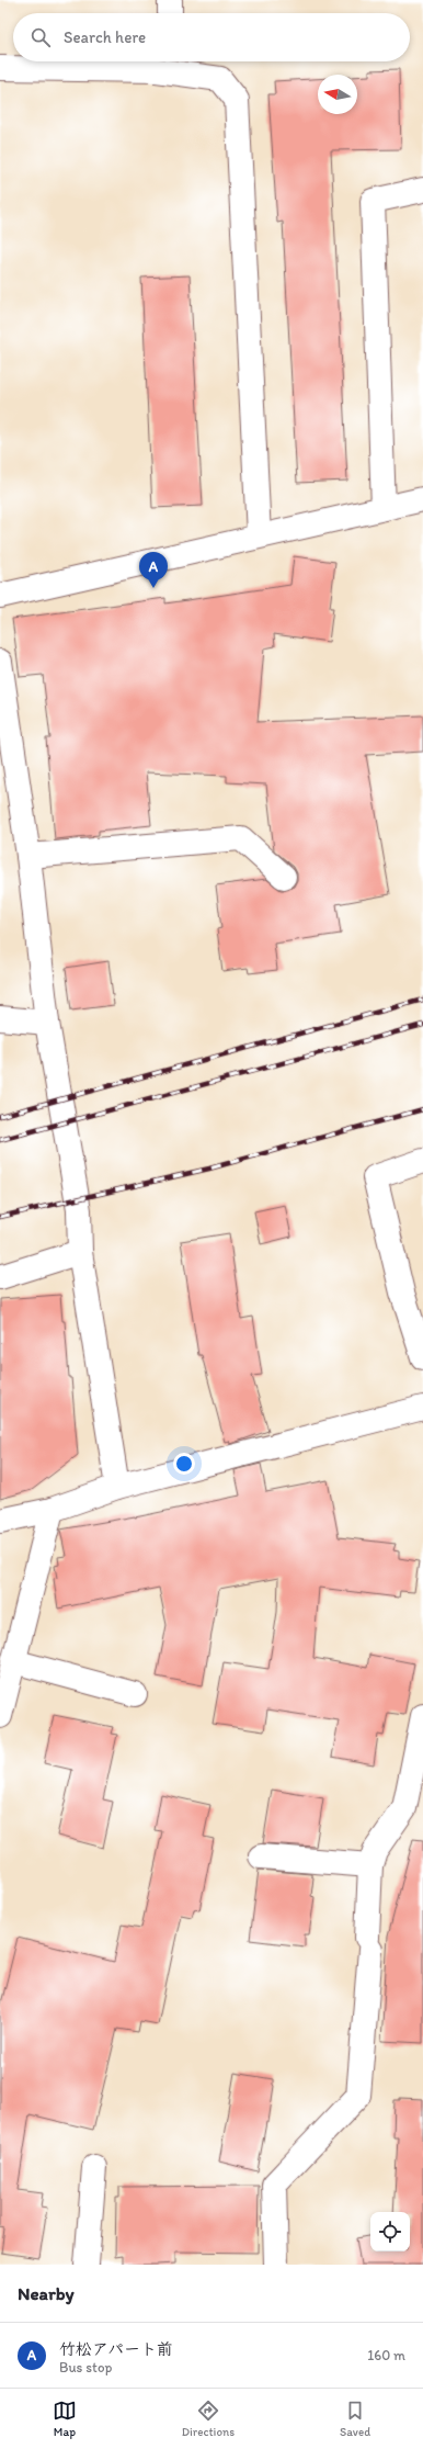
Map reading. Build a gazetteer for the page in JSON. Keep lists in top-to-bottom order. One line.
{"north":"left","page":{"search":"Search here","pins":"A","heading":"Nearby","list":[{"mark":"A","name":"竹松アパート前","note":"Bus stop","value":"160 m"}],"nav":["Map","Directions","Saved"]}}
